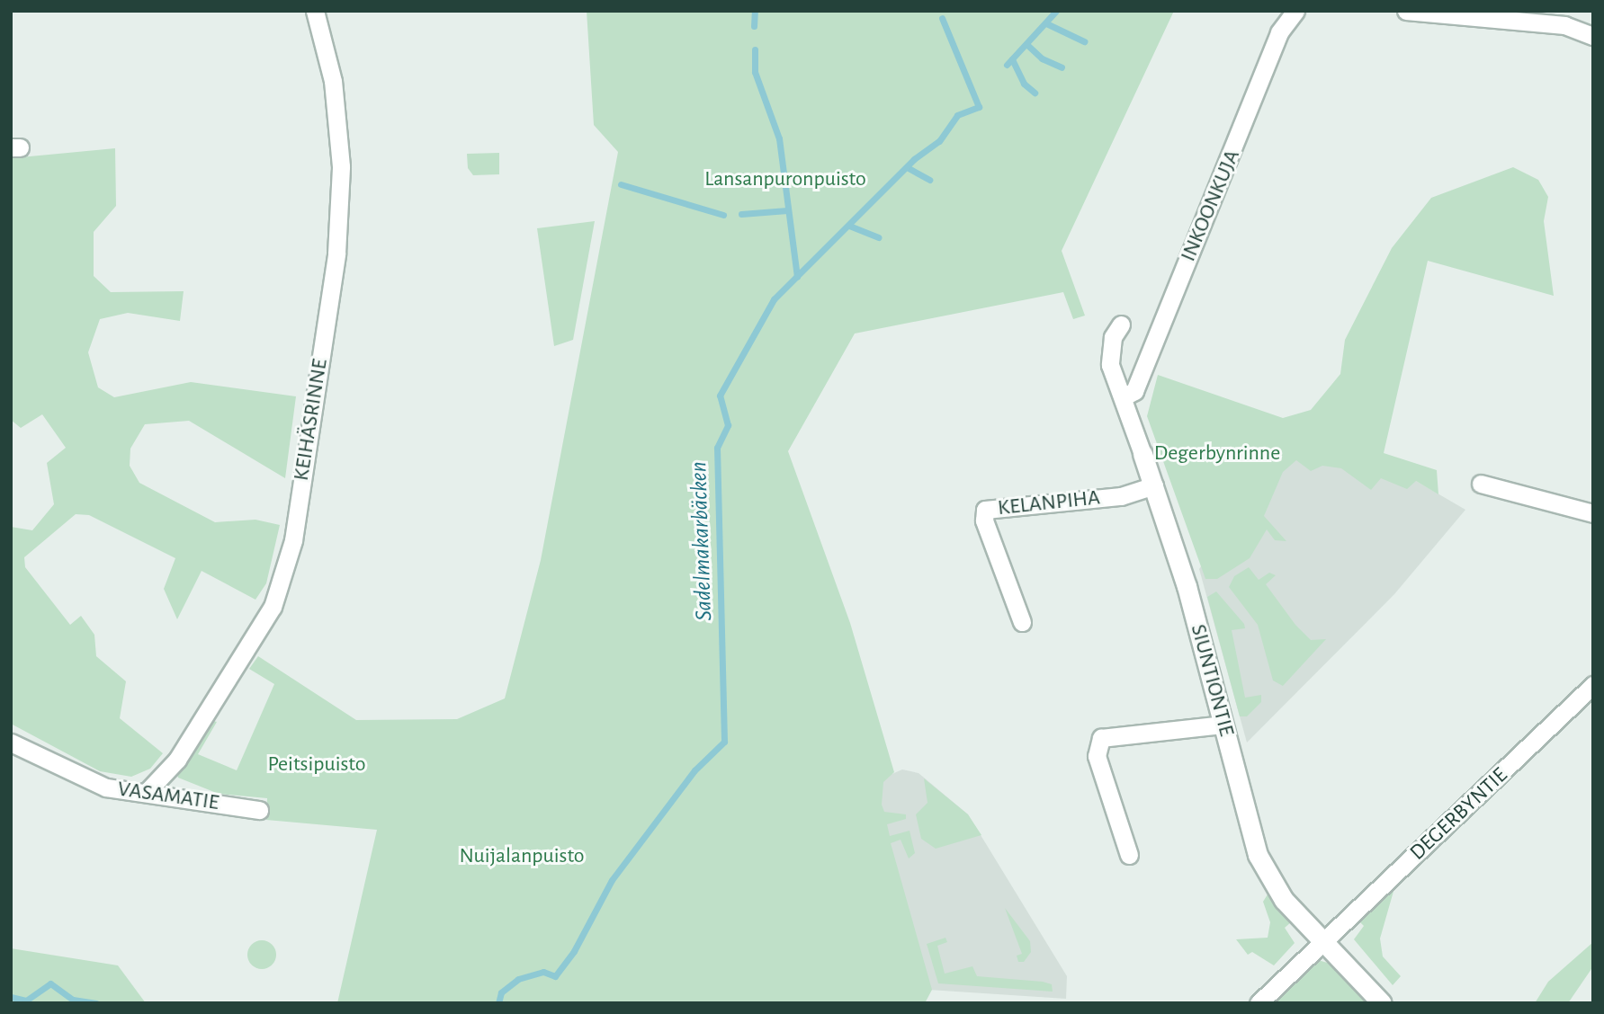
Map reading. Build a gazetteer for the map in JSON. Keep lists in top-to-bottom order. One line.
{"streets":{"street":["INKOONKUJA","KEIHÄSRINNE","KELANPIHA","SIUNTIONTIE","VASAMATIE","DEGERBYNTIE"]},"crossings":[["INKOONKUJA","SIUNTIONTIE"],["KEIHÄSRINNE","VASAMATIE"],["KELANPIHA","SIUNTIONTIE"],["SIUNTIONTIE","DEGERBYNTIE"]],"water":["Sadelmakarbäcken"],"parks":["Lansanpuronpuisto","Degerbynrinne","Peitsipuisto","Nuijalanpuisto"]}
